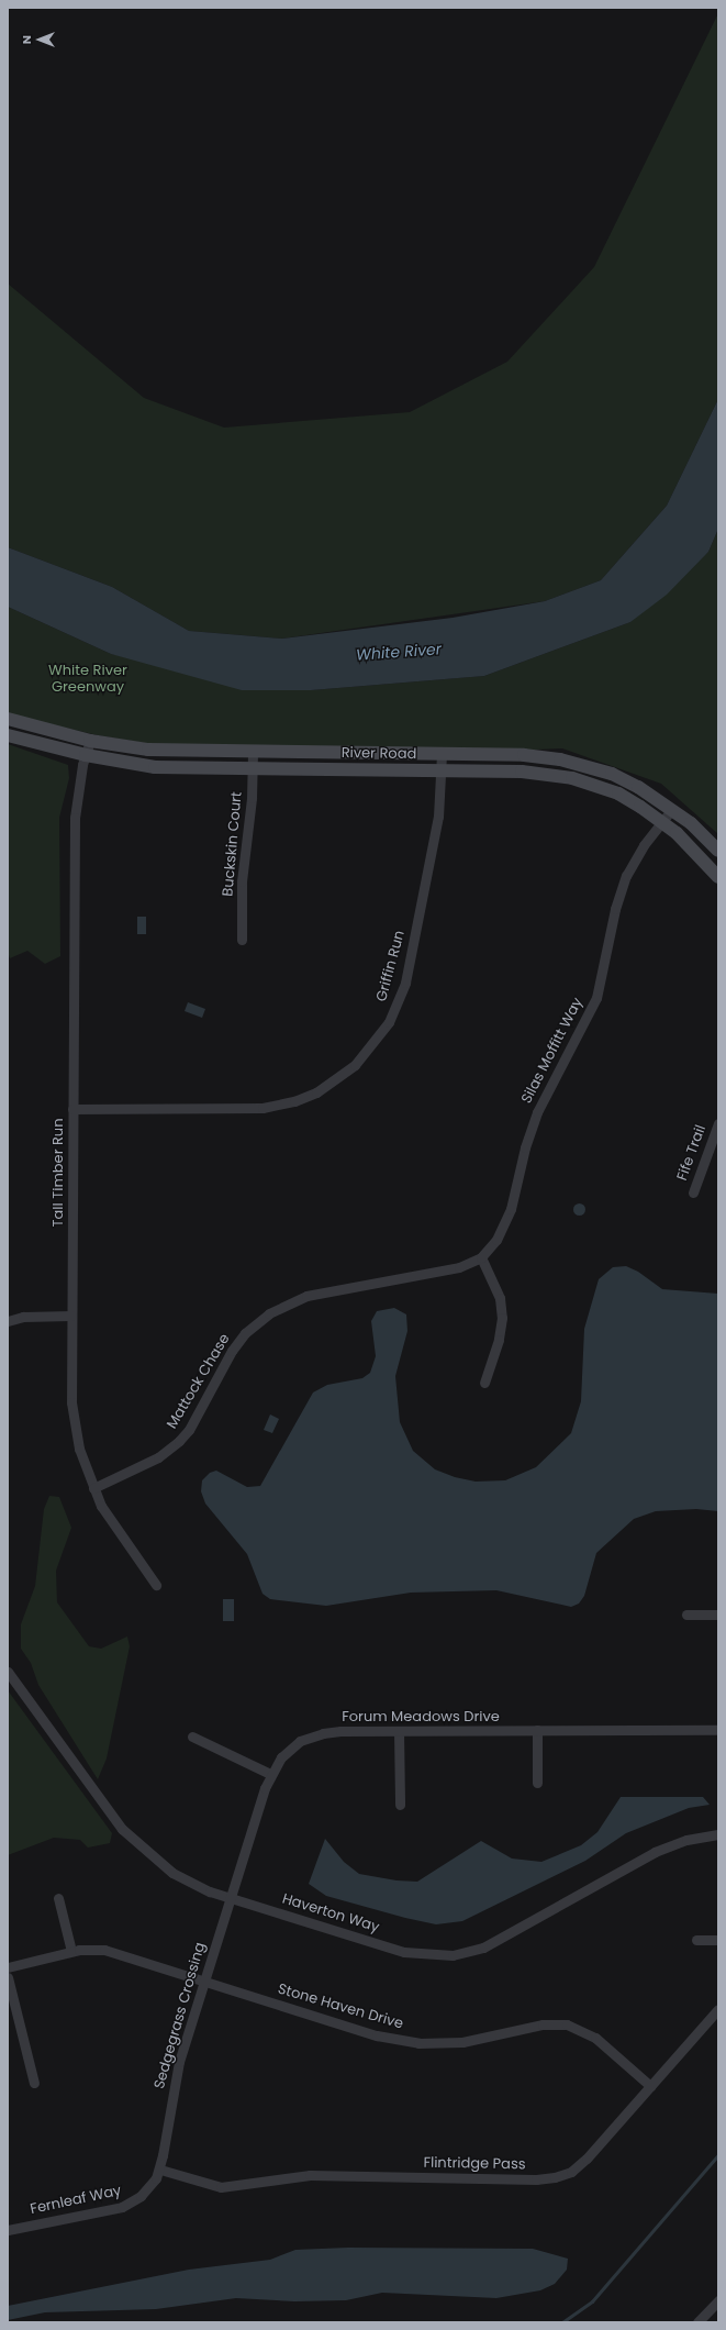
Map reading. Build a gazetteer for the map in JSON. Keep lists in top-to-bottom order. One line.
{"streets":{"main road":["River Road"],"street":["Buckskin Court","Griffin Run","Silas Moffitt Way","Fife Trail","Tall Timber Run","Mattock Chase","Forum Meadows Drive","Haverton Way","Stone Haven Drive","Sedgegrass Crossing","Flintridge Pass","Fernleaf Way"]},"crossings":[["River Road","Buckskin Court"],["River Road","Griffin Run"],["River Road","Silas Moffitt Way"],["River Road","Tall Timber Run"],["Griffin Run","Tall Timber Run"],["Silas Moffitt Way","Mattock Chase"],["Tall Timber Run","Mattock Chase"],["Forum Meadows Drive","Haverton Way"],["Forum Meadows Drive","Sedgegrass Crossing"],["Haverton Way","Sedgegrass Crossing"],["Stone Haven Drive","Sedgegrass Crossing"],["Stone Haven Drive","Flintridge Pass"],["Sedgegrass Crossing","Flintridge Pass"],["Sedgegrass Crossing","Fernleaf Way"],["Flintridge Pass","Fernleaf Way"]],"water":["White River"],"parks":["White River Greenway"],"north":"left"}
